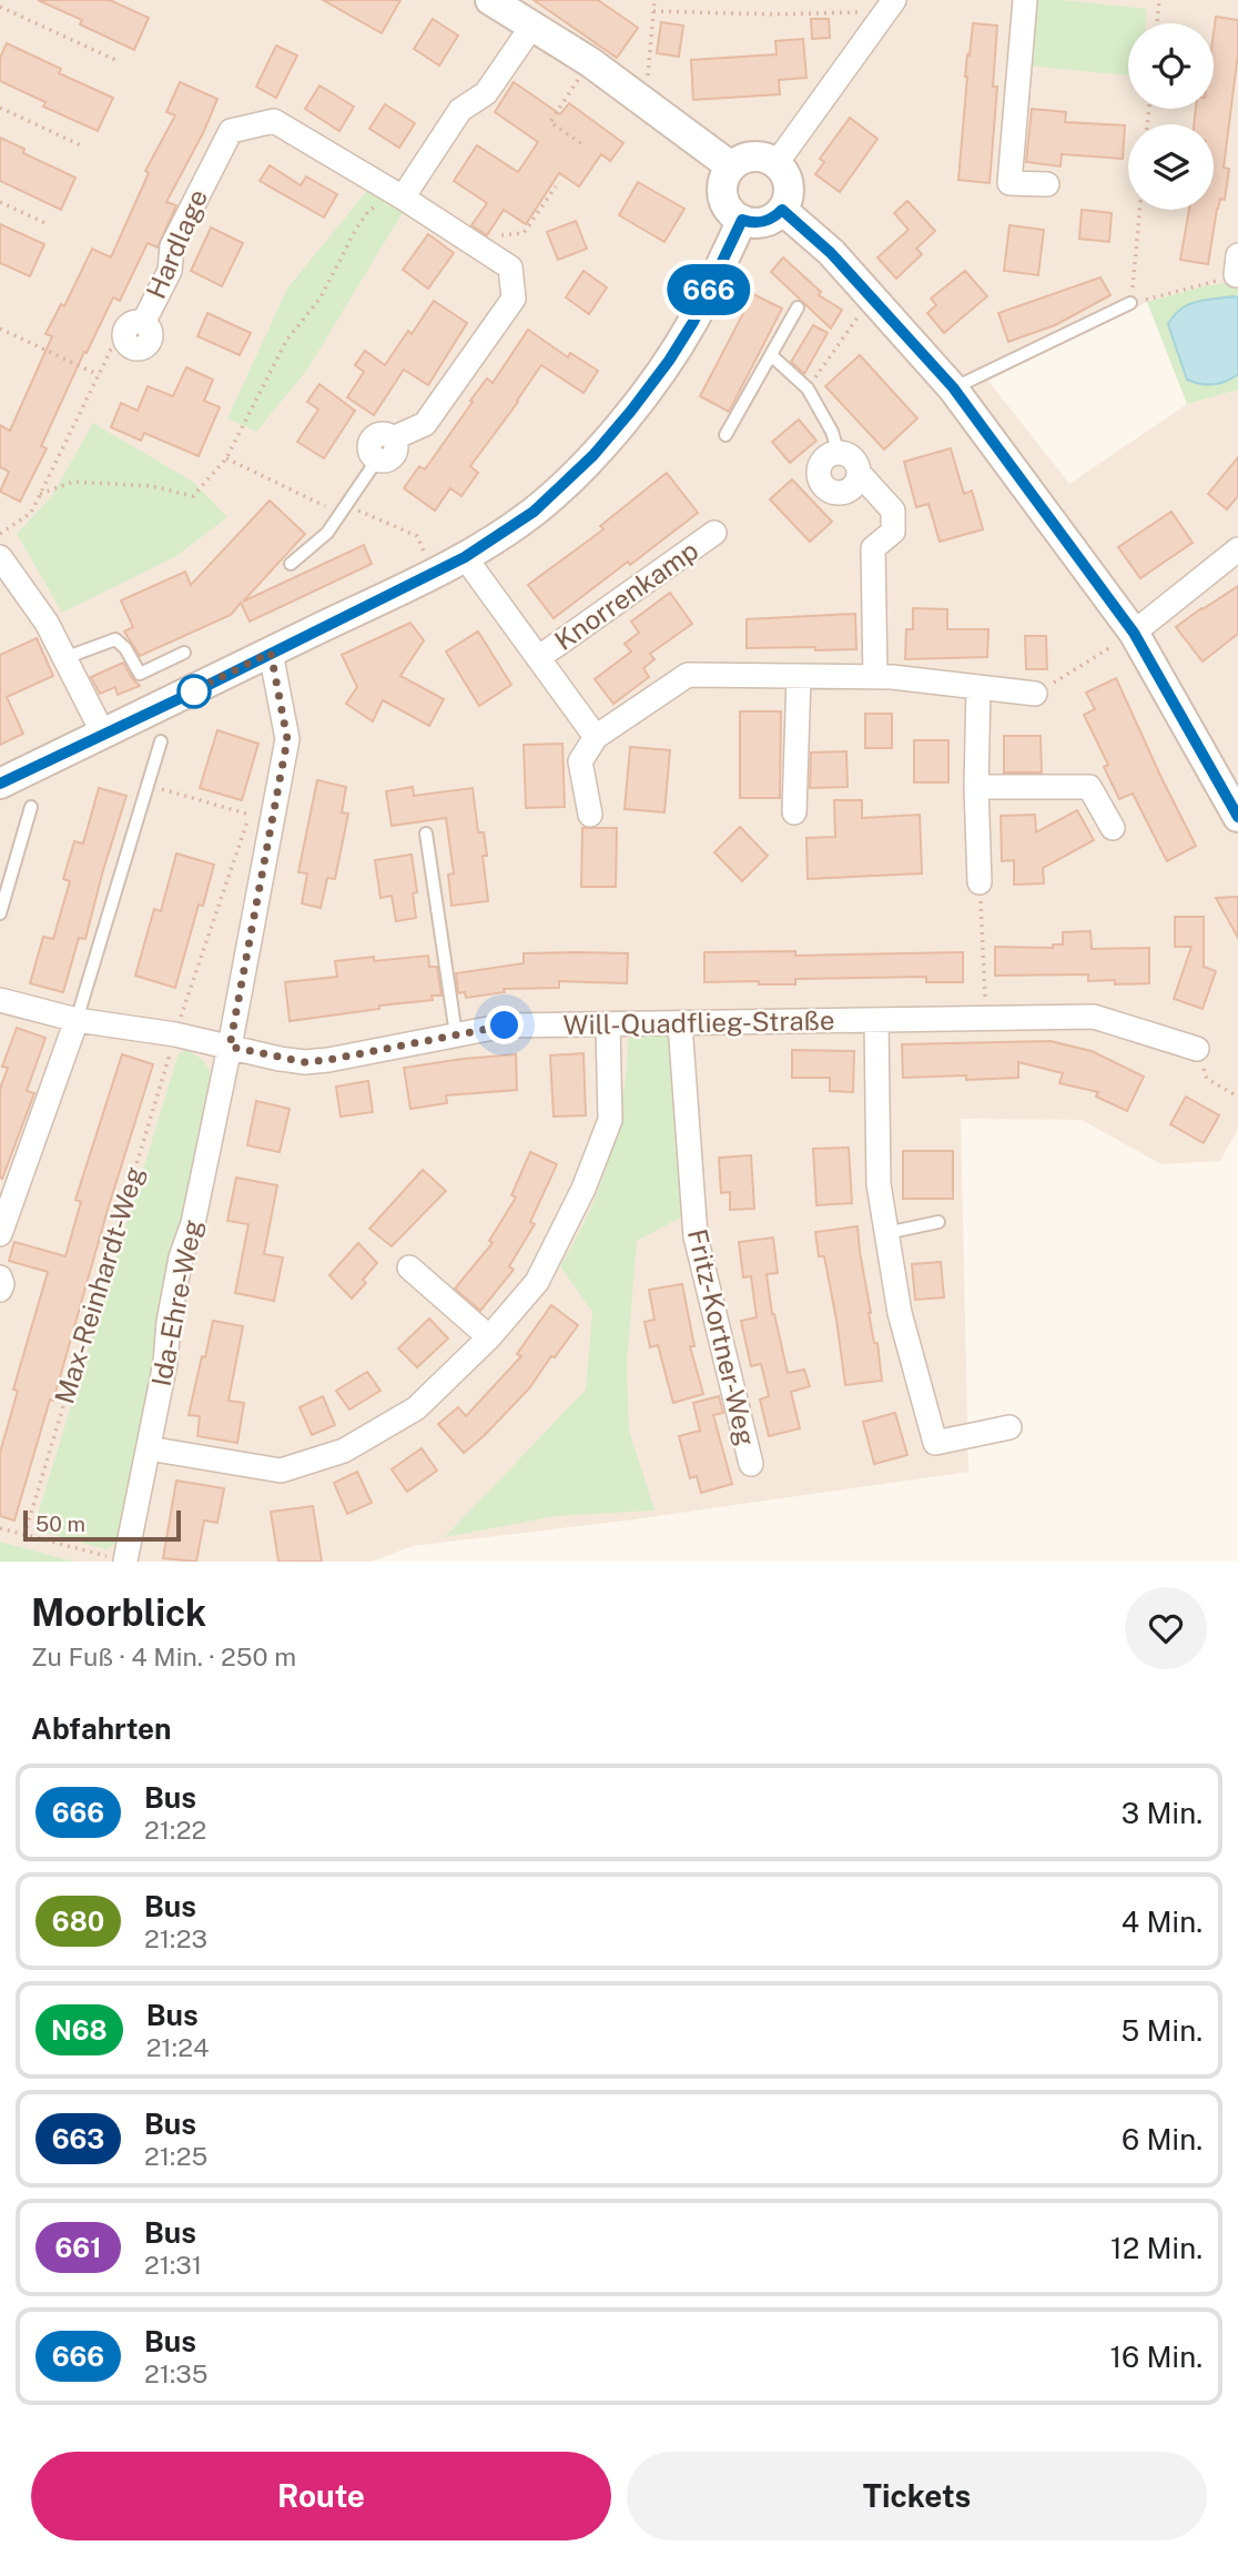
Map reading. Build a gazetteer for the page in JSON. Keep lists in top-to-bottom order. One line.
{"streets":{"street":["Hardlage","Knorrenkamp","Will-Quadflieg-Straße","Ida-Ehre-Weg","Fritz-Kortner-Weg"],"path":["Max-Reinhardt-Weg"]},"crossings":[["Will-Quadflieg-Straße","Ida-Ehre-Weg"],["Will-Quadflieg-Straße","Fritz-Kortner-Weg"]],"lines":["bus line 666"],"scale_bar":"50 m","page":{"on_map":"666","scale":"50 m","heading":[["Moorblick","Zu Fuß · 4 Min. · 250 m"],"Abfahrten"],"list":[{"mark":"666","name":"Bus","note":"21:22","value":"3 Min."},{"mark":"680","name":"Bus","note":"21:23","value":"4 Min."},{"mark":"N68","name":"Bus","note":"21:24","value":"5 Min."},{"mark":"663","name":"Bus","note":"21:25","value":"6 Min."},{"mark":"661","name":"Bus","note":"21:31","value":"12 Min."},{"mark":"666","name":"Bus","note":"21:35","value":"16 Min."}],"buttons":["Route","Tickets"]}}
